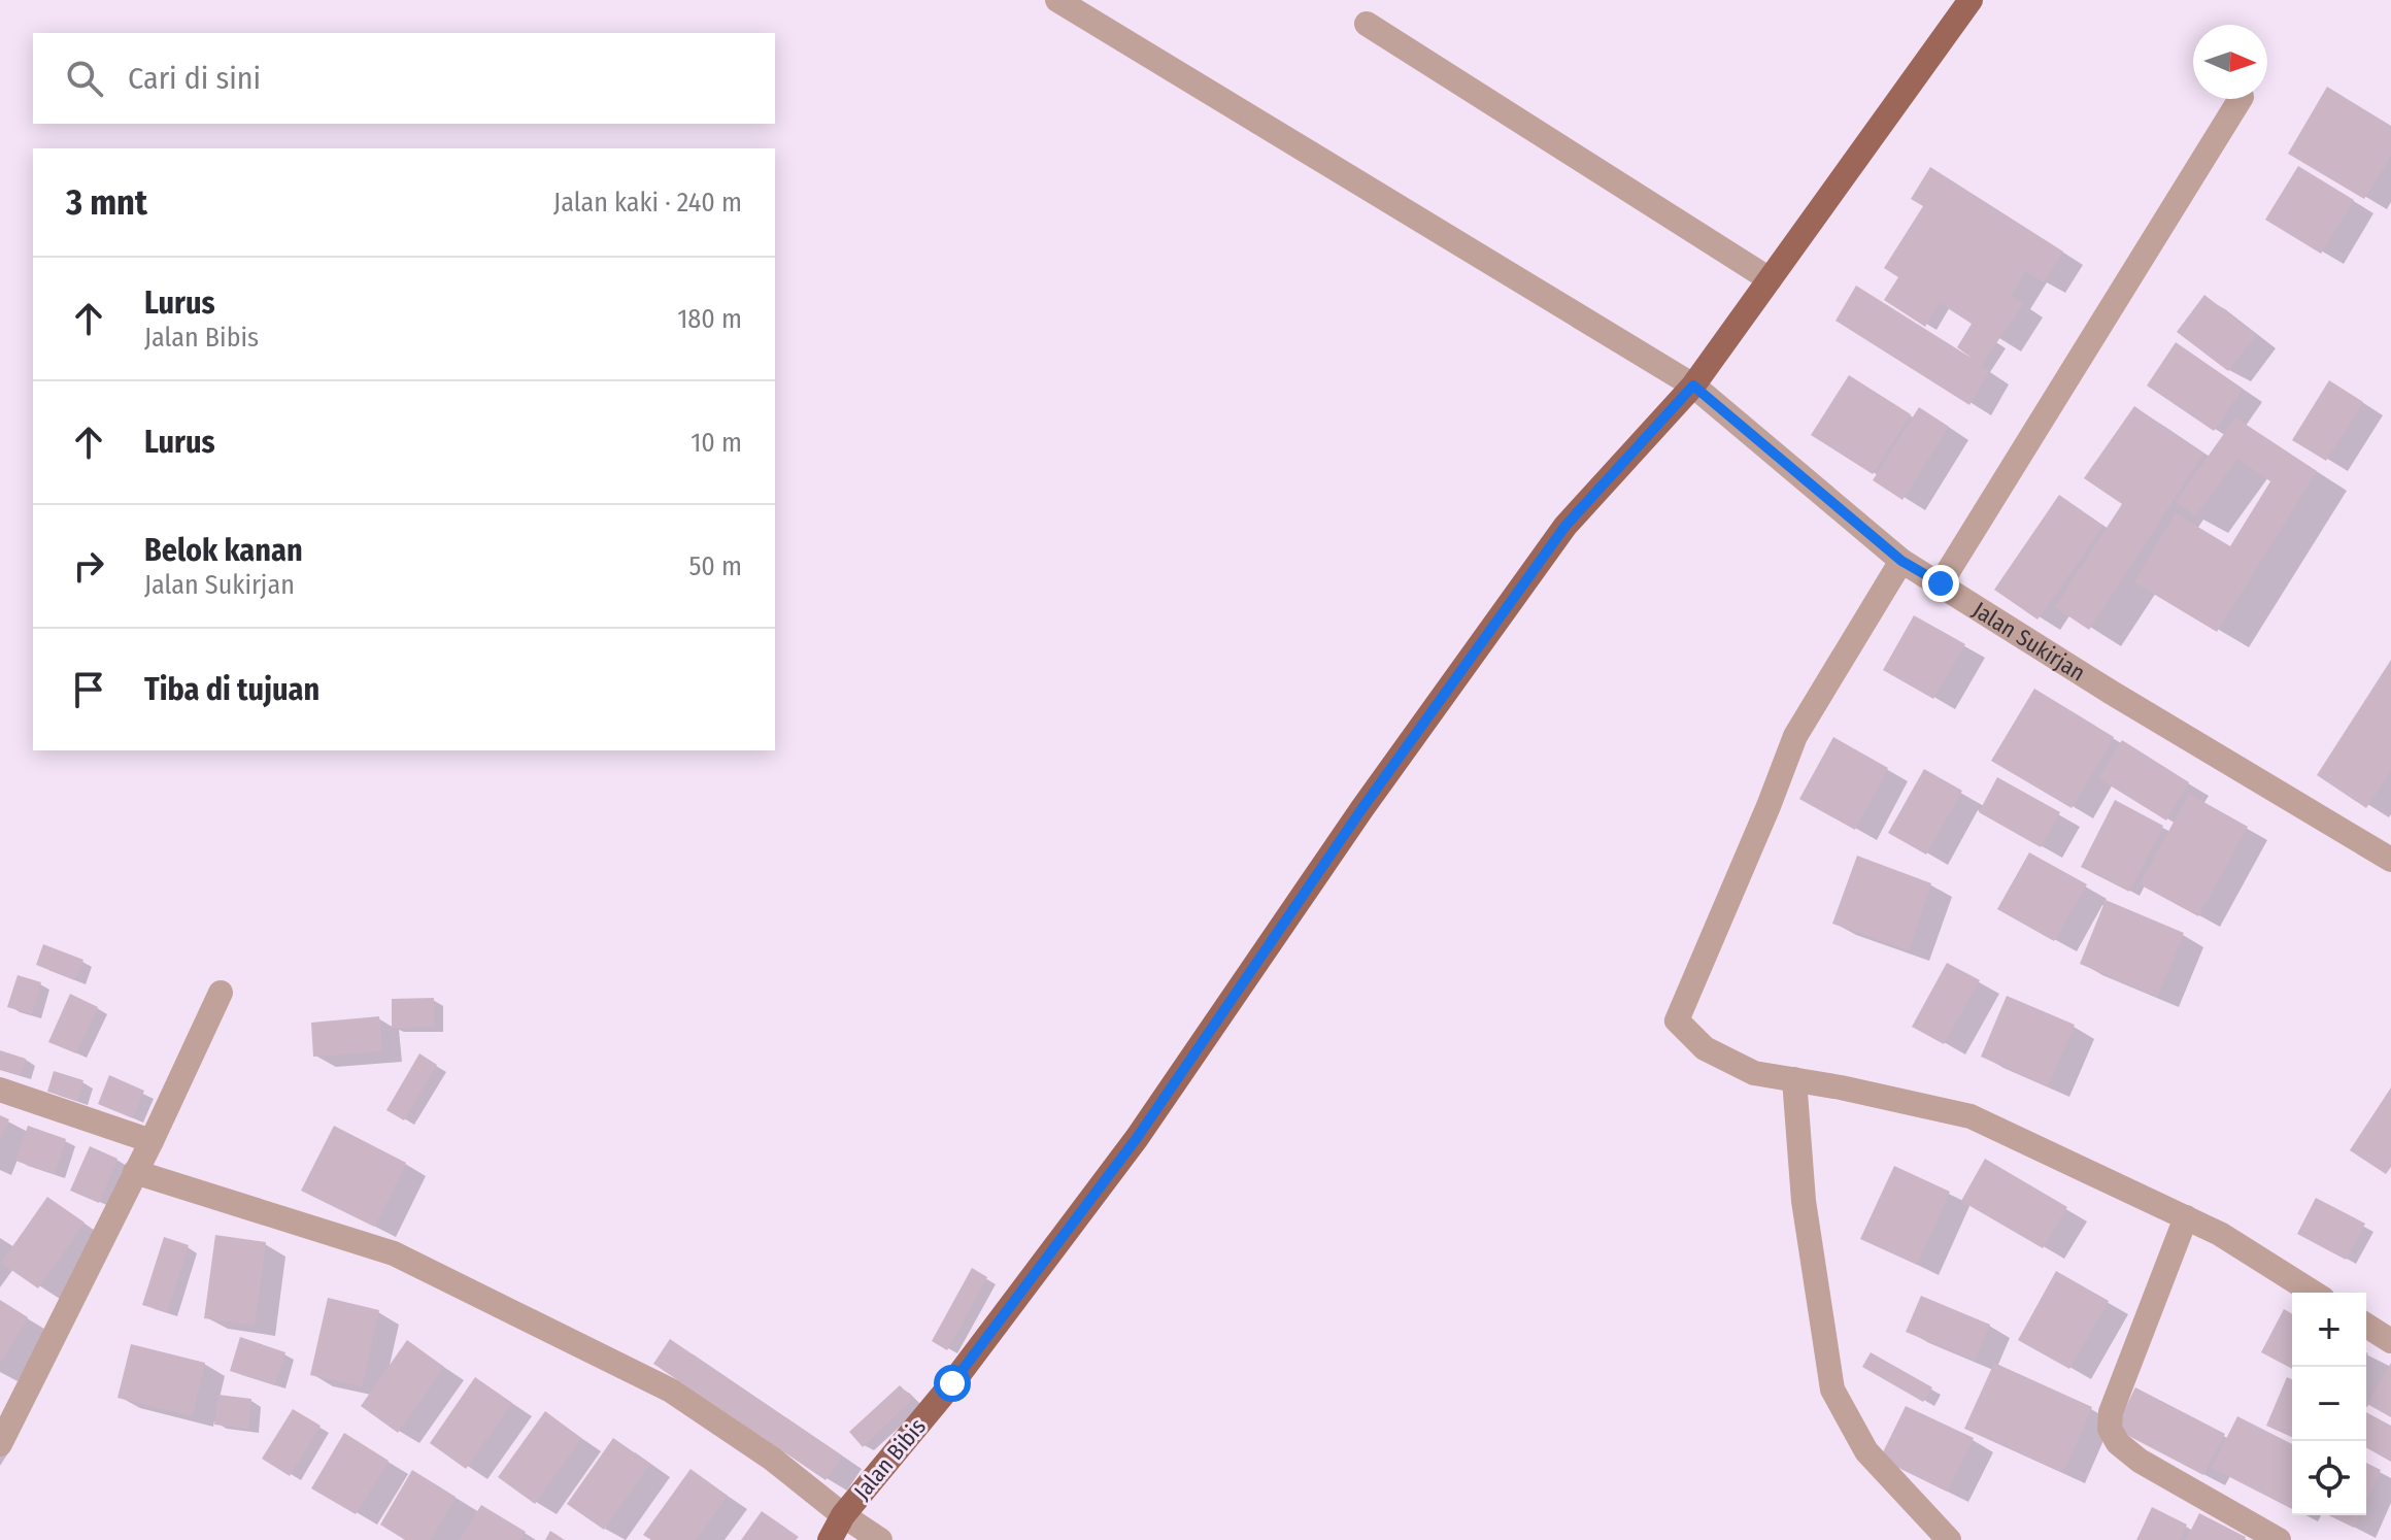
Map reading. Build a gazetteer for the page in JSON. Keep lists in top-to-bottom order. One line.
{"streets":{"main road":["Jalan Bibis"],"street":["Jalan Sukirjan"]},"crossings":[["Jalan Sukirjan","Jalan Bibis"]],"north":"right","page":{"search":"Cari di sini","heading":["3 mnt","Jalan kaki · 240 m"],"list":[["Lurus","Jalan Bibis","180 m"],["Lurus","10 m"],["Belok kanan","Jalan Sukirjan","50 m"],"Tiba di tujuan"],"map_buttons":["+","−"]}}
